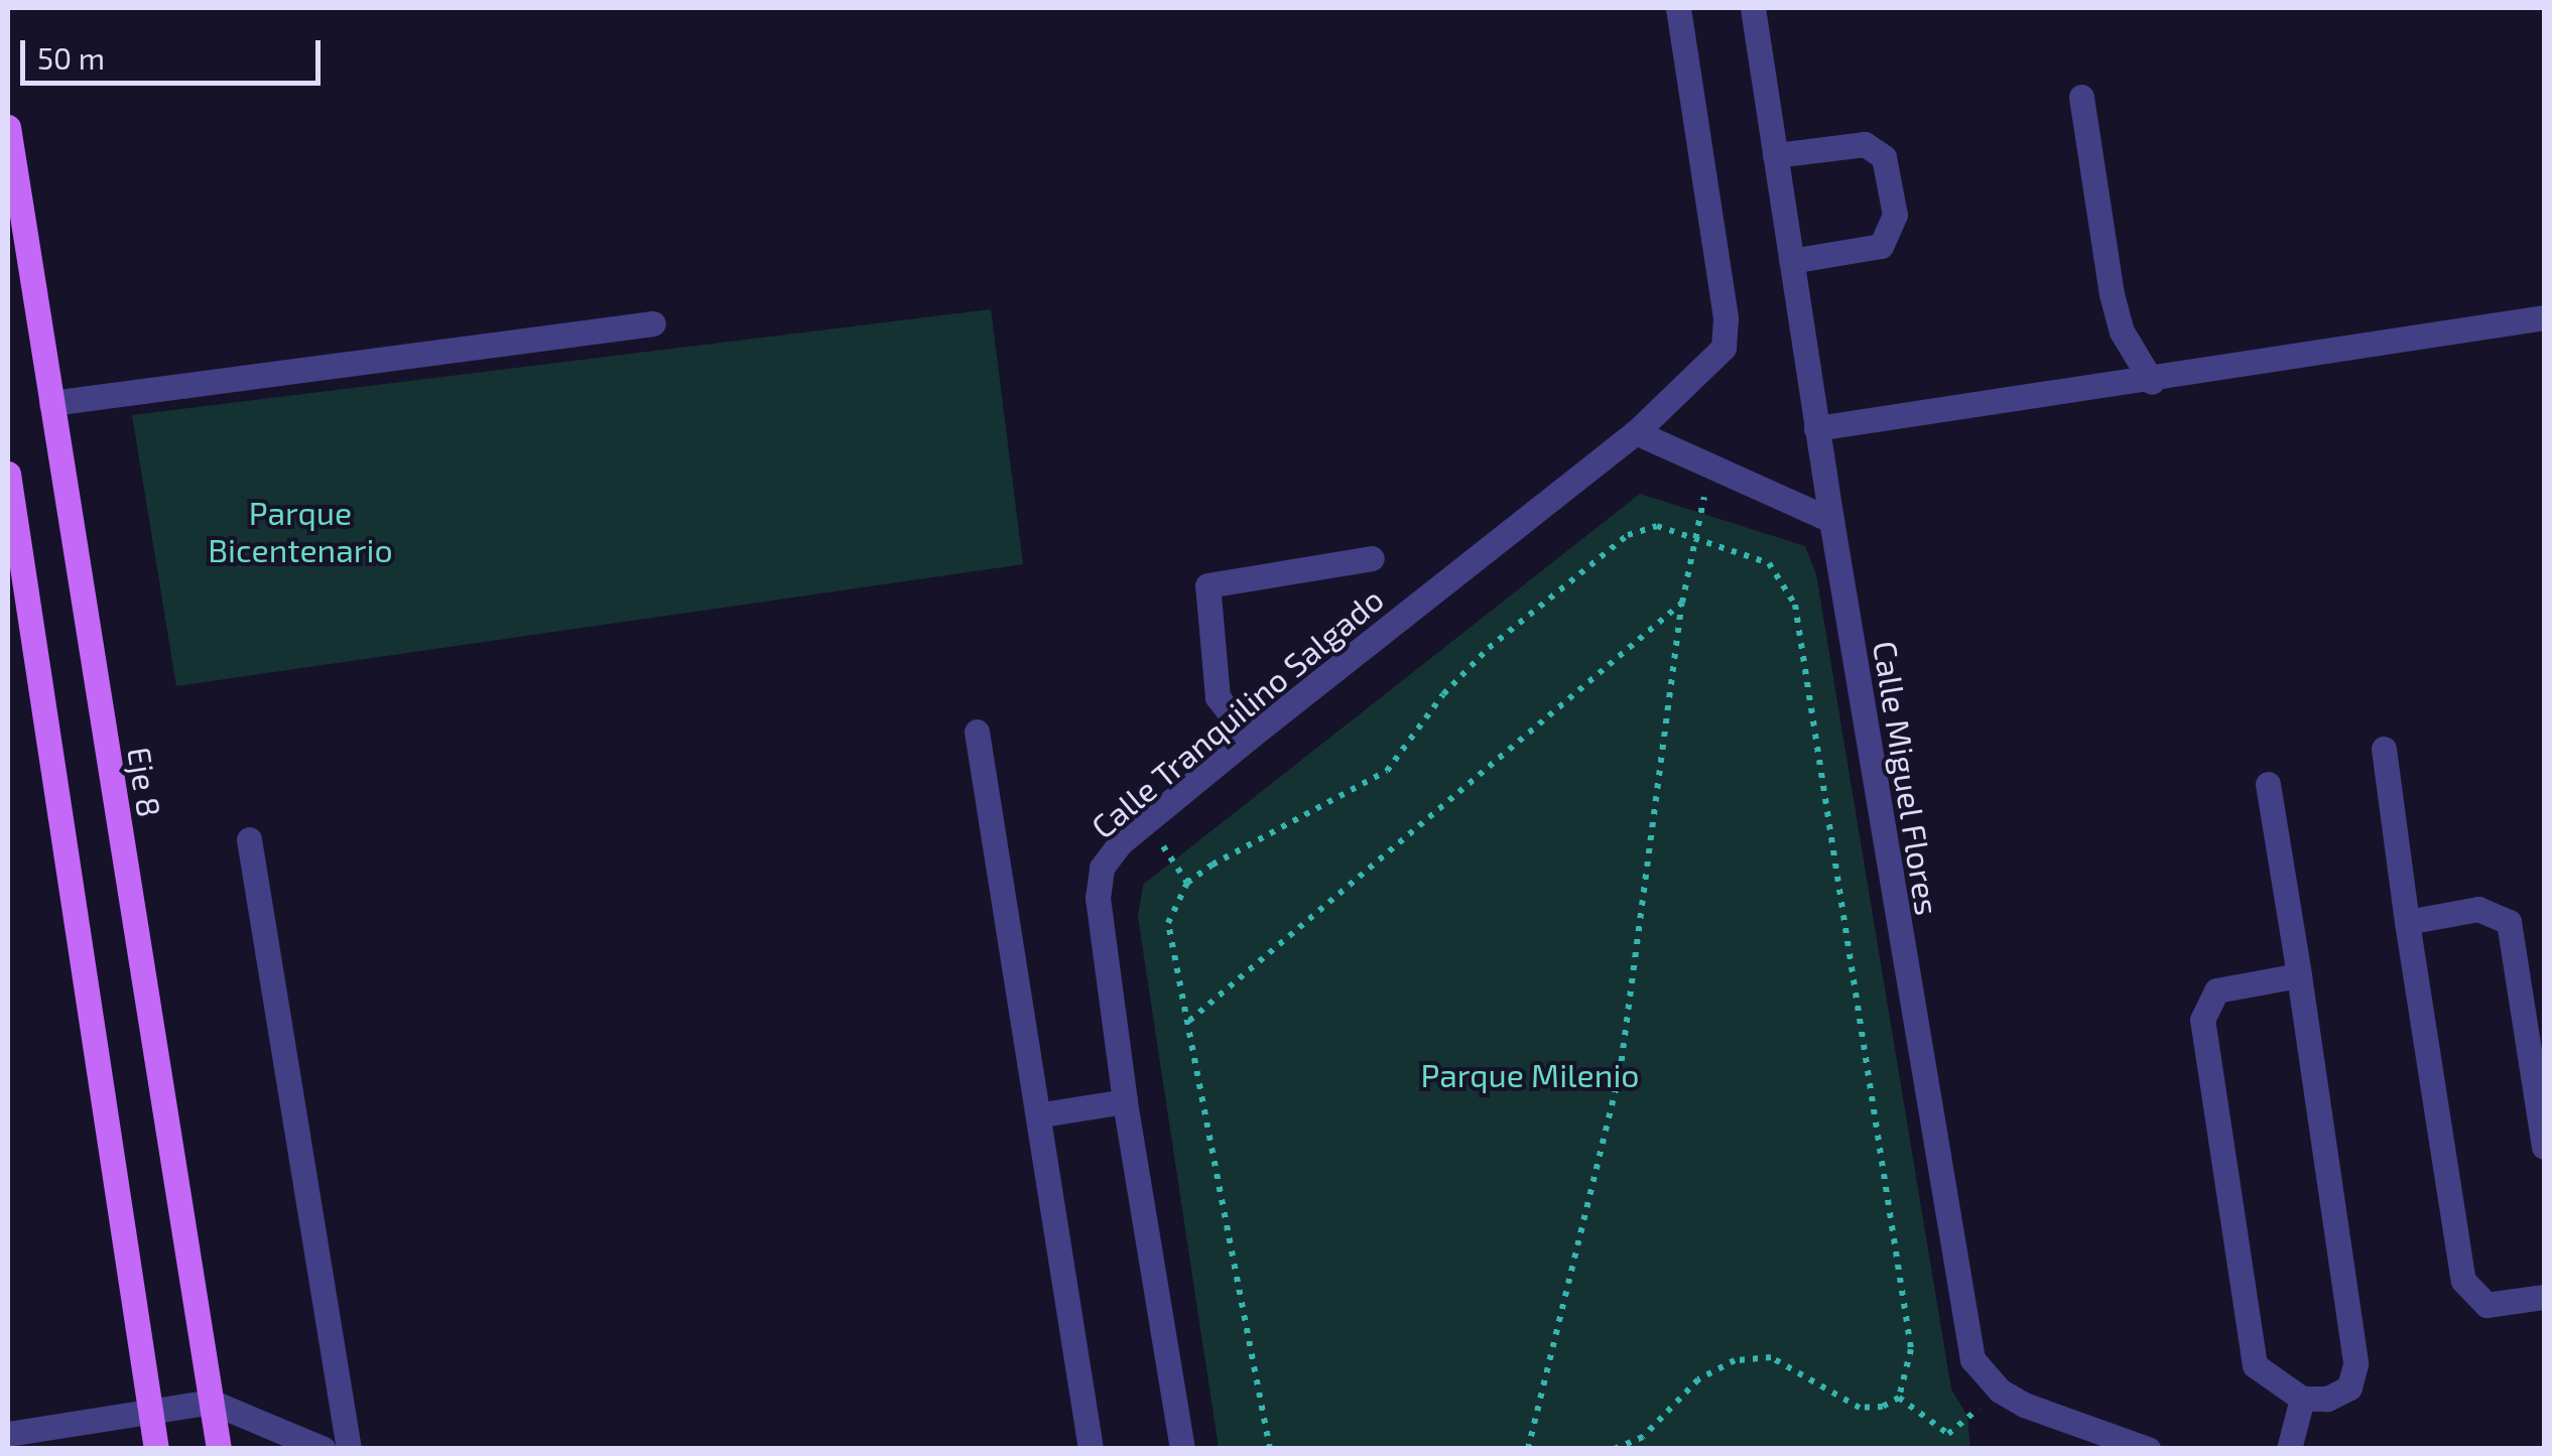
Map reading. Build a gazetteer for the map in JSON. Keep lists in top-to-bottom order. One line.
{"streets":{"main road":["Eje 8"],"street":["Calle Tranquilino Salgado","Calle Miguel Flores"]},"parks":["Parque Bicentenario","Parque Milenio"],"scale_bar":"50 m"}
